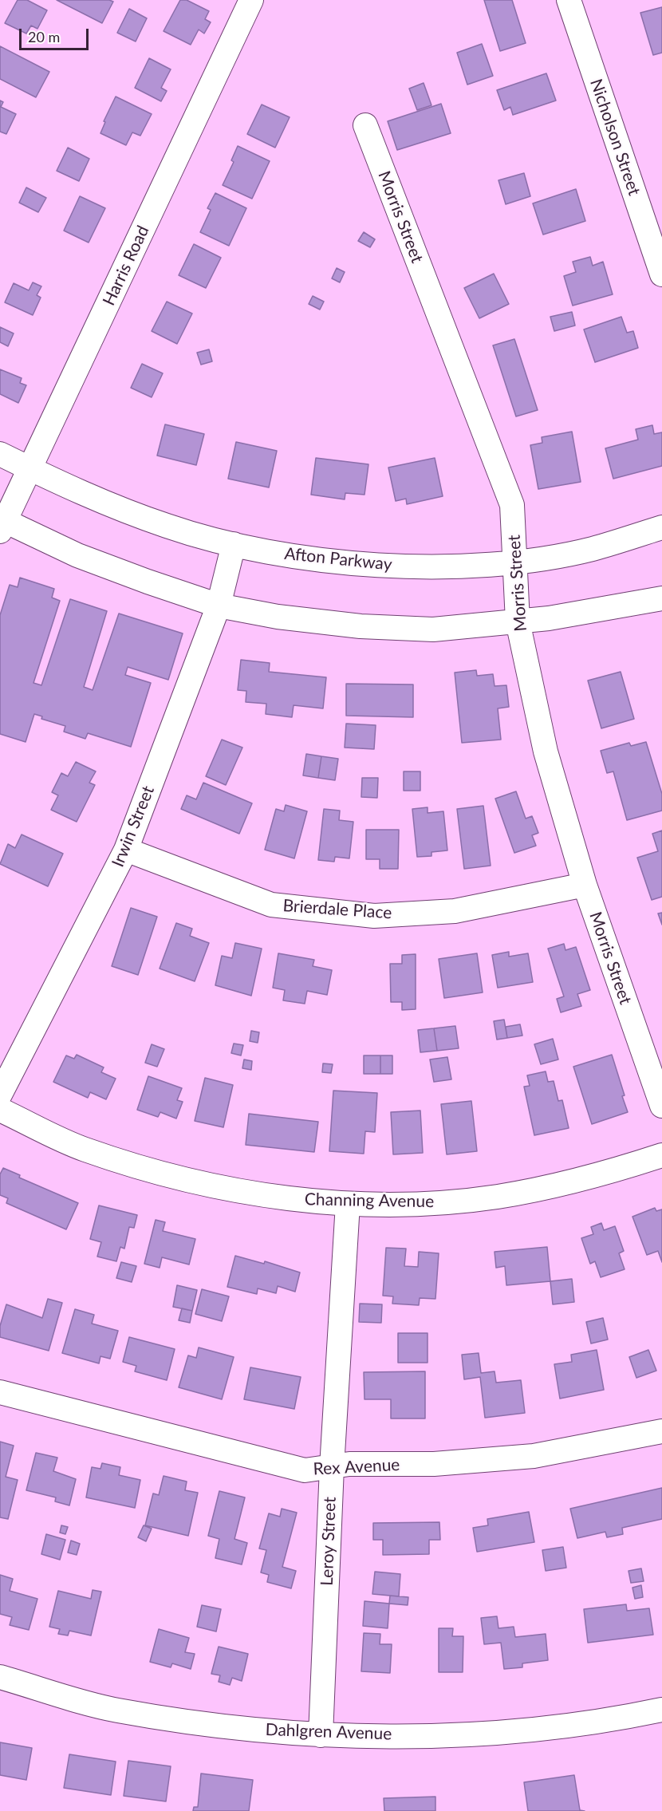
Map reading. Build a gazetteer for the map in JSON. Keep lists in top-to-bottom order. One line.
{"streets":{"street":["Nicholson Street","Morris Street","Harris Road","Afton Parkway","Irwin Street","Brierdale Place","Channing Avenue","Rex Avenue","Leroy Street","Dahlgren Avenue"]},"crossings":[["Morris Street","Afton Parkway"],["Morris Street","Brierdale Place"],["Harris Road","Afton Parkway"],["Afton Parkway","Irwin Street"],["Irwin Street","Brierdale Place"],["Channing Avenue","Leroy Street"],["Rex Avenue","Leroy Street"],["Leroy Street","Dahlgren Avenue"]],"scale_bar":"20 m"}
